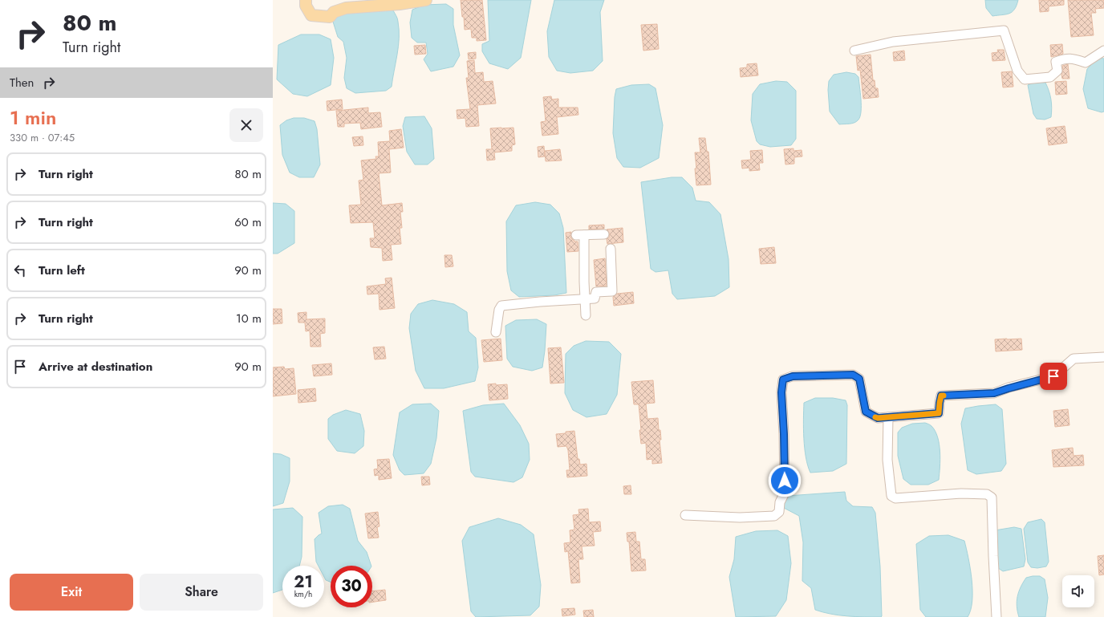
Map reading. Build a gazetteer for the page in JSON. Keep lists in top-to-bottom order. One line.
{"page":{"turn":["80 m","Turn right"],"then":"Then","heading":["1 min","330 m · 07:45"],"list":[{"name":"Turn right","value":"80 m"},{"name":"Turn right","value":"60 m"},{"name":"Turn left","value":"90 m"},{"name":"Turn right","value":"10 m"},{"name":"Arrive at destination","value":"90 m"}],"speed":"21 km/h","limit":"30","buttons":["Exit","Share"]}}
